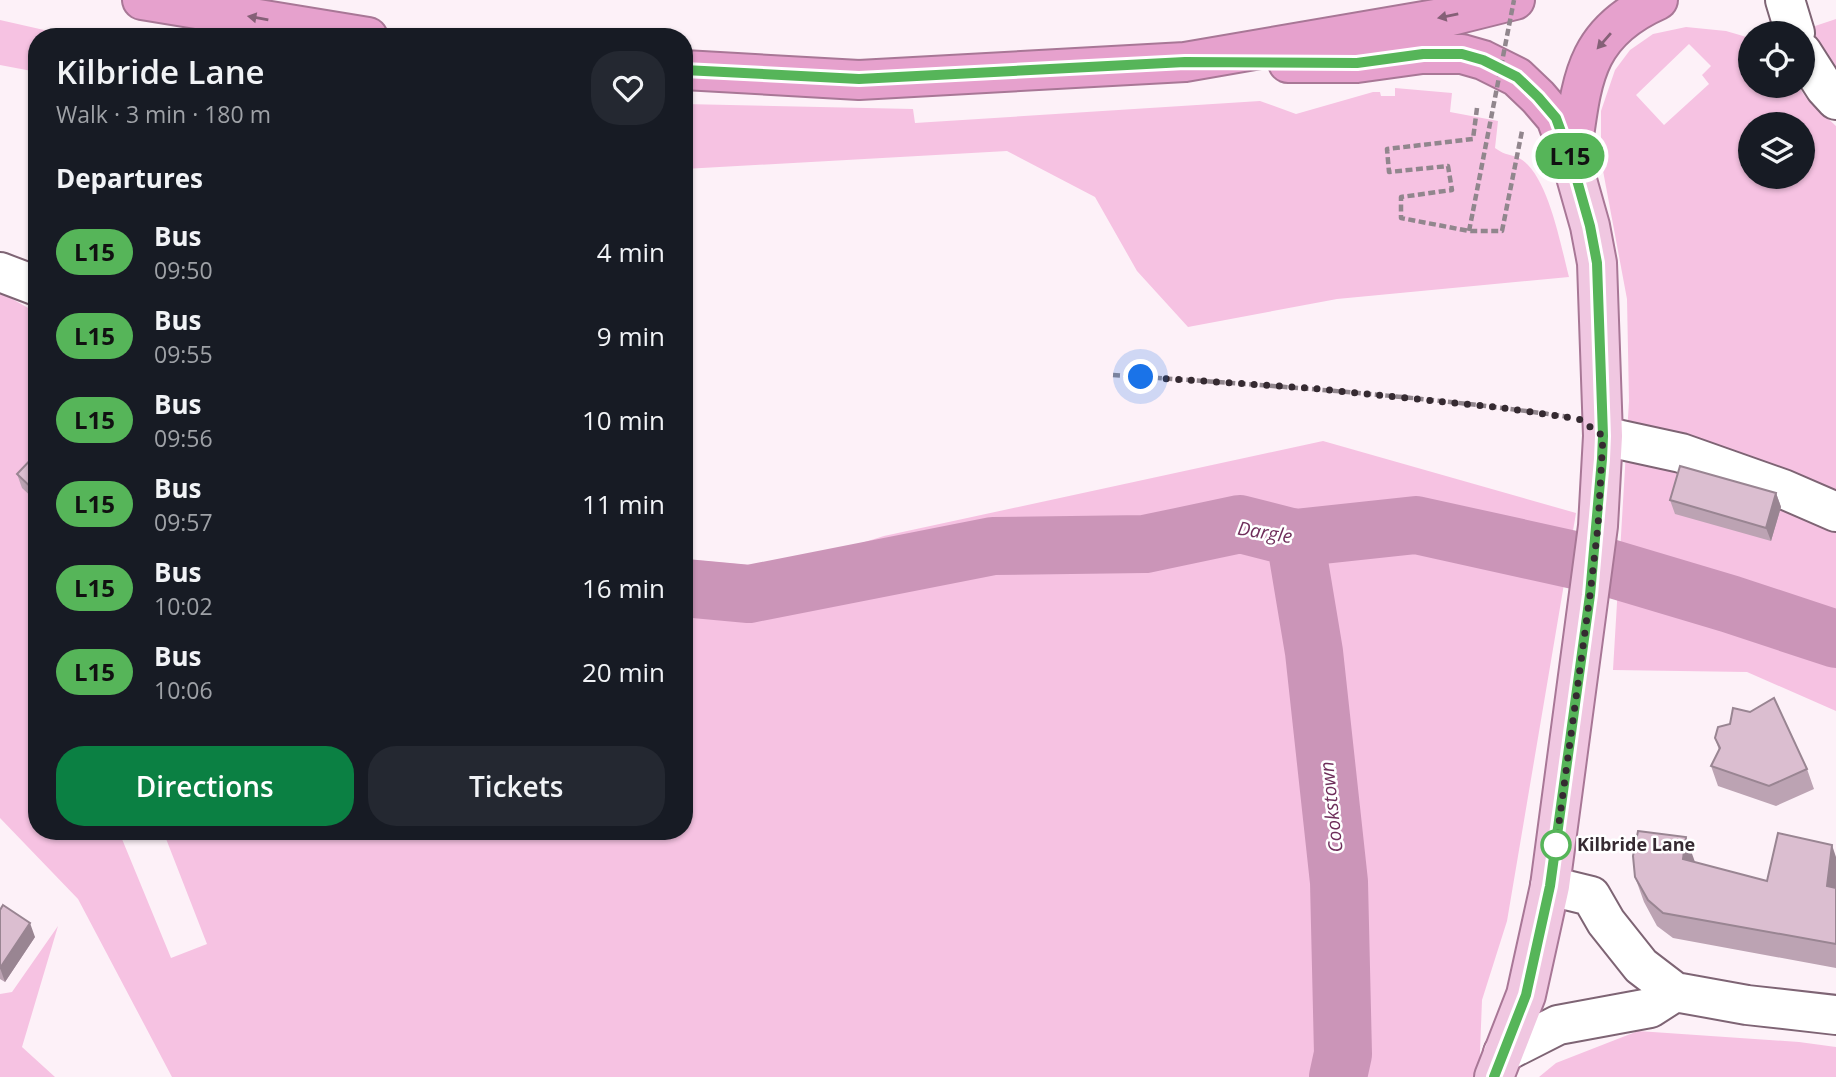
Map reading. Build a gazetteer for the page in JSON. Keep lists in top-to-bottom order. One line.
{"water":["Dargle","Cookstown"],"places":["Kilbride Lane"],"lines":["bus line L15"],"page":{"on_map":"L15","heading":[["Kilbride Lane","Walk · 3 min · 180 m"],"Departures"],"list":[{"mark":"L15","name":"Bus","note":"09:50","value":"4 min"},{"mark":"L15","name":"Bus","note":"09:55","value":"9 min"},{"mark":"L15","name":"Bus","note":"09:56","value":"10 min"},{"mark":"L15","name":"Bus","note":"09:57","value":"11 min"},{"mark":"L15","name":"Bus","note":"10:02","value":"16 min"},{"mark":"L15","name":"Bus","note":"10:06","value":"20 min"}],"buttons":["Directions","Tickets"]}}
